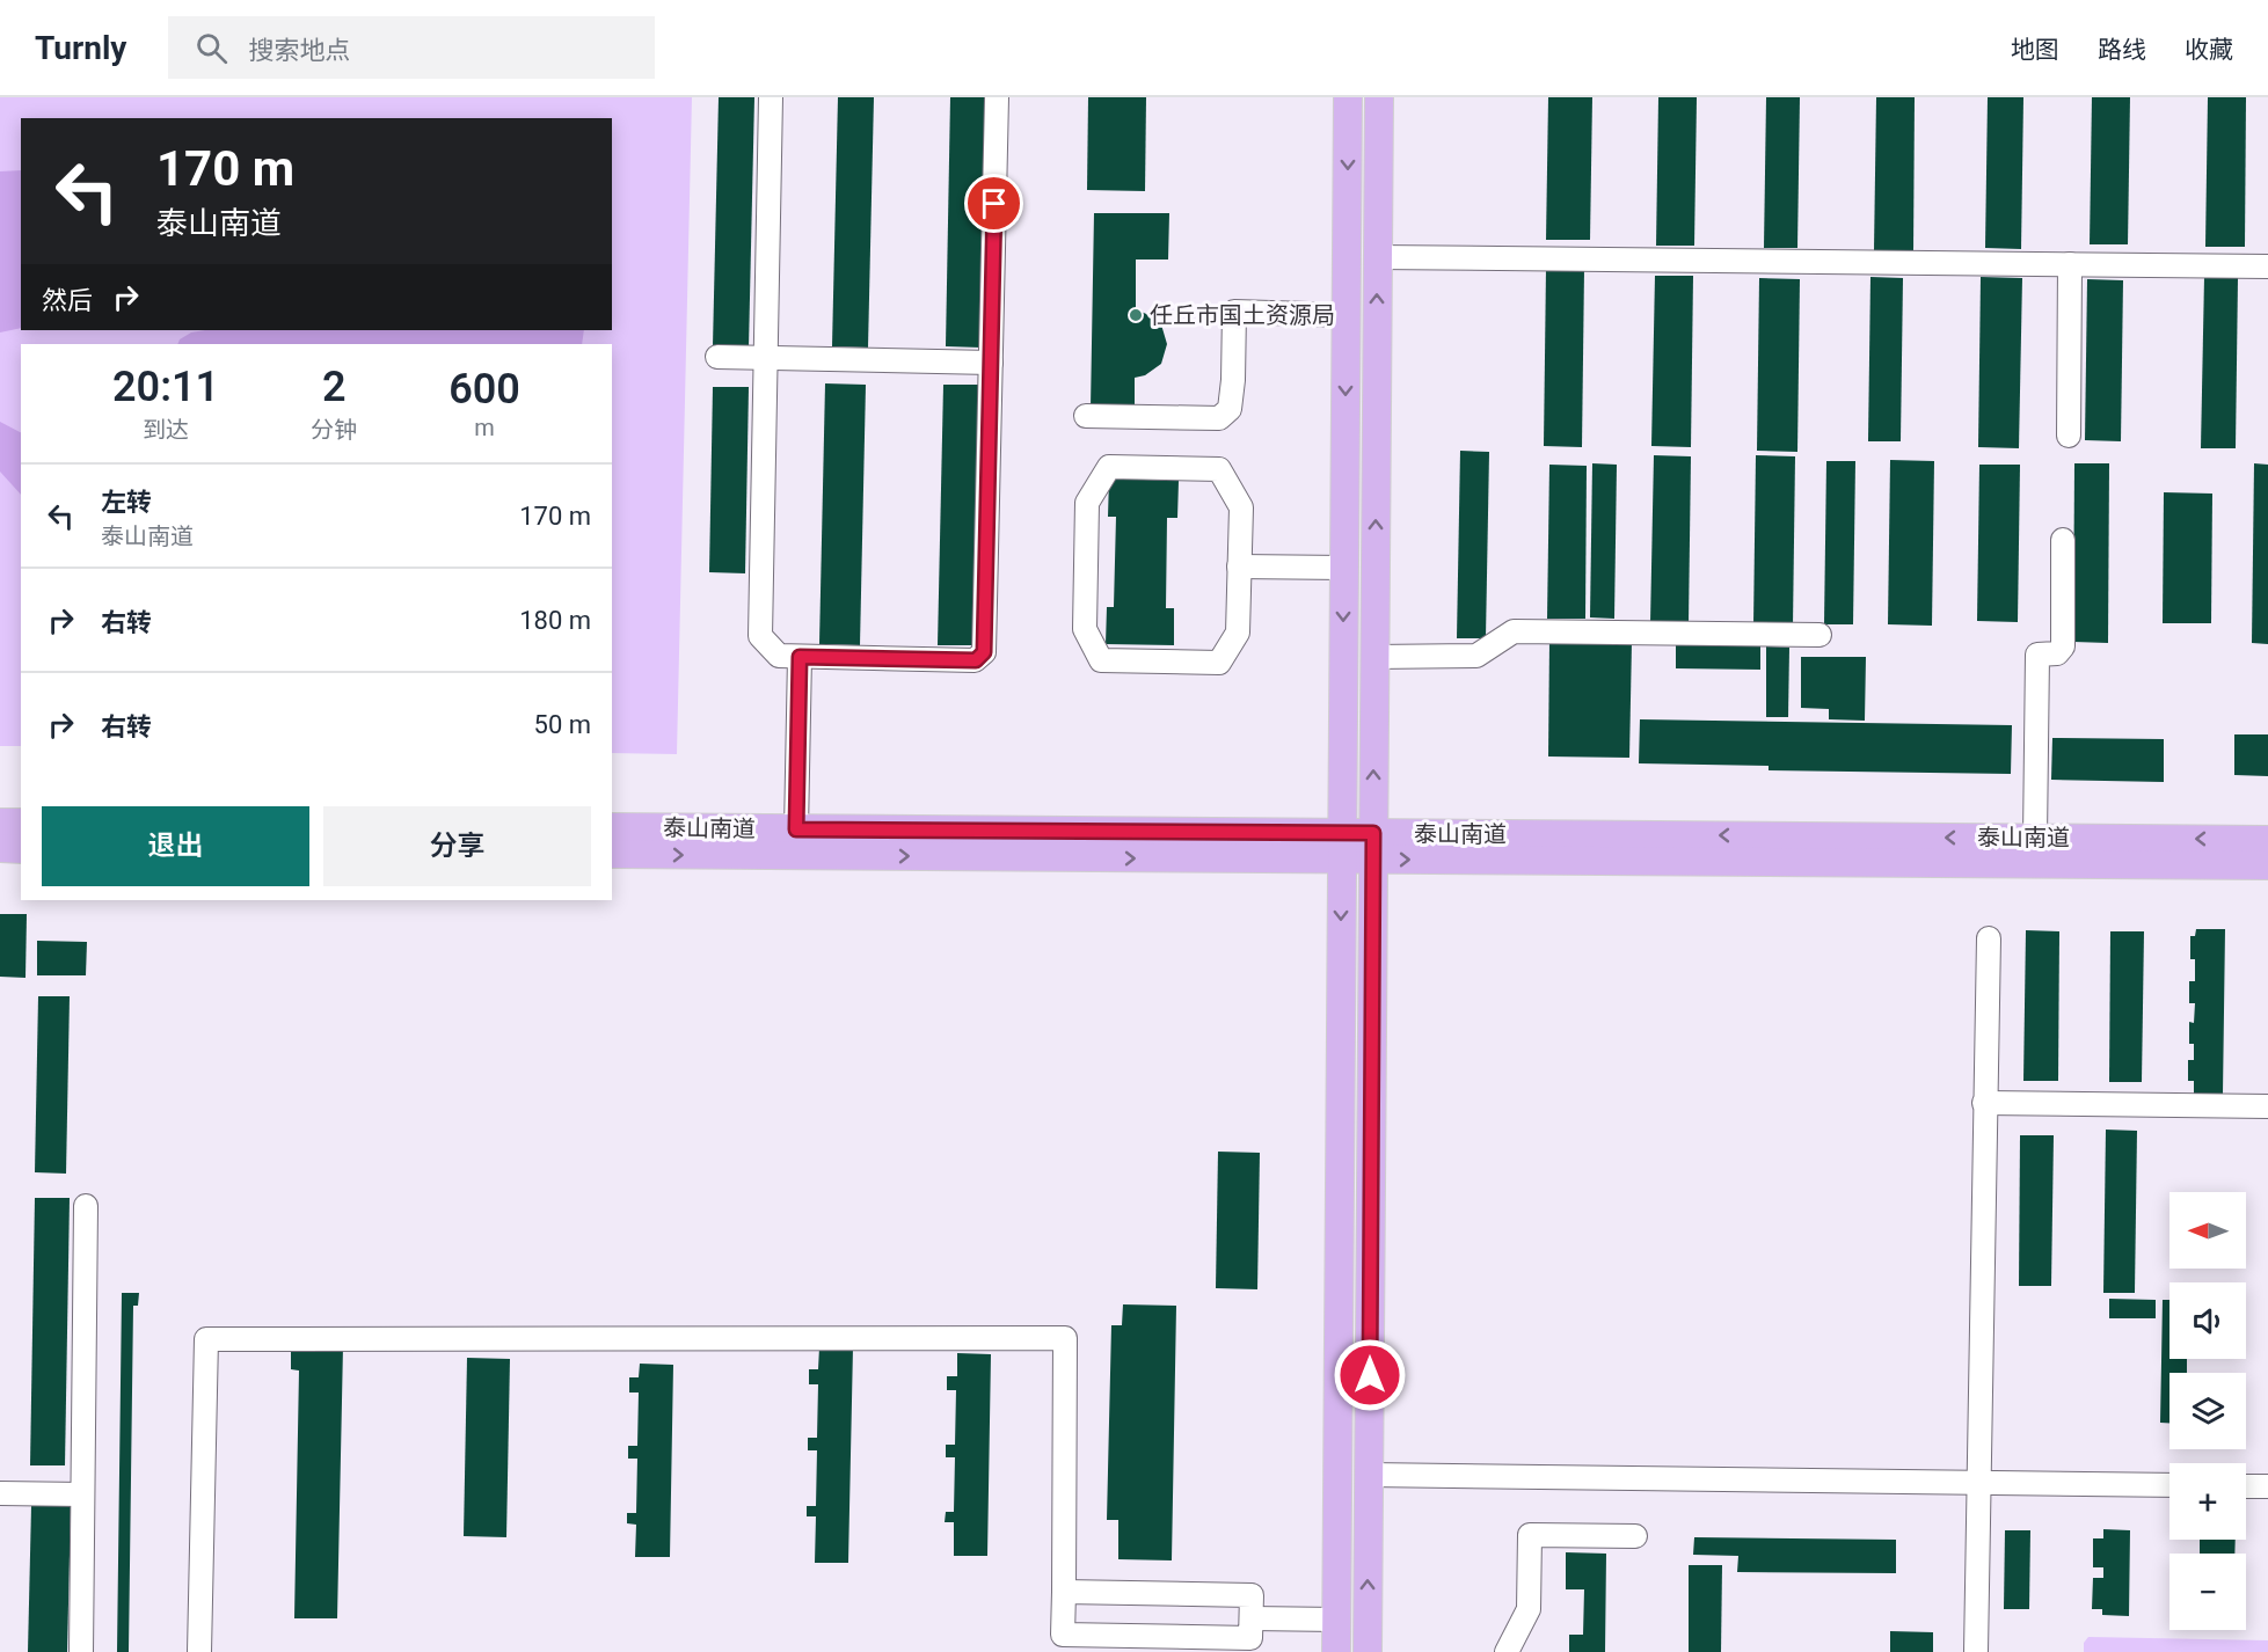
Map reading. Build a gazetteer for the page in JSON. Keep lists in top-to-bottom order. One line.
{"streets":{"main road":["泰山南道"]},"places":["任丘市国土资源局"],"north":"left","page":{"header":"Turnly","search":"搜索地点","nav":["地图","路线","收藏"],"turn":["170 m","泰山南道"],"then":"然后","eta":["20:11","到达","2","分钟","600","m"],"list":[{"name":"左转","note":"泰山南道","value":"170 m"},{"name":"右转","value":"180 m"},{"name":"右转","value":"50 m"}],"buttons":["退出","分享"],"map_buttons":["+","−"]}}
